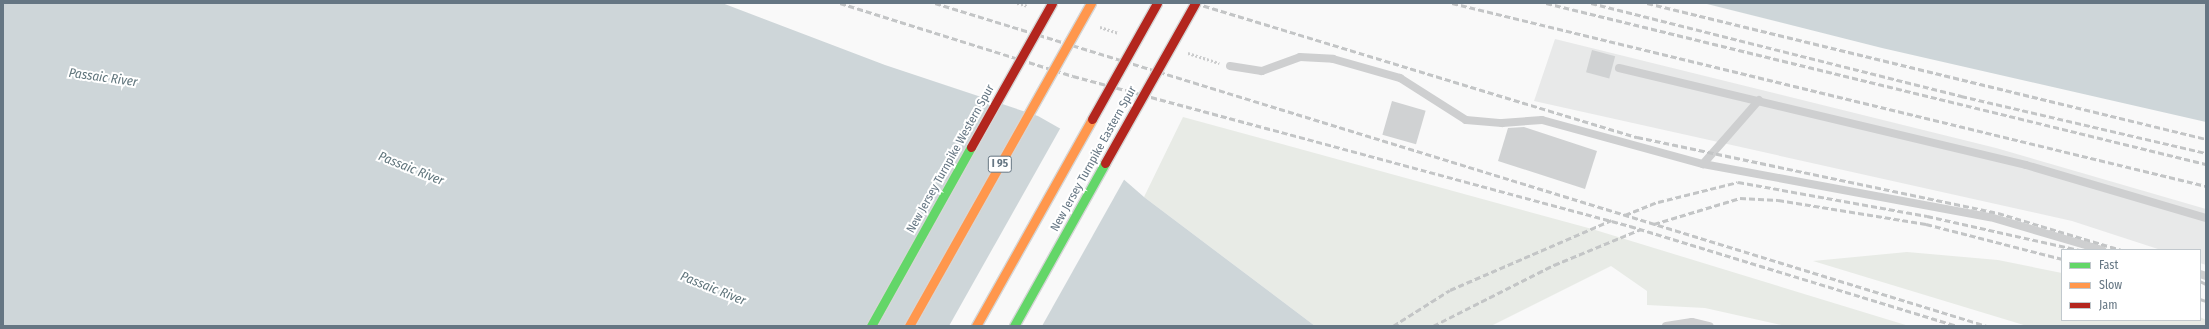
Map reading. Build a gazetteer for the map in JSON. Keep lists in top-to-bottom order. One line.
{"streets":{"highway":["New Jersey Turnpike Western Spur","New Jersey Turnpike Eastern Spur","I 95"]},"water":["Passaic River"],"legend":["Fast","Slow","Jam"]}
